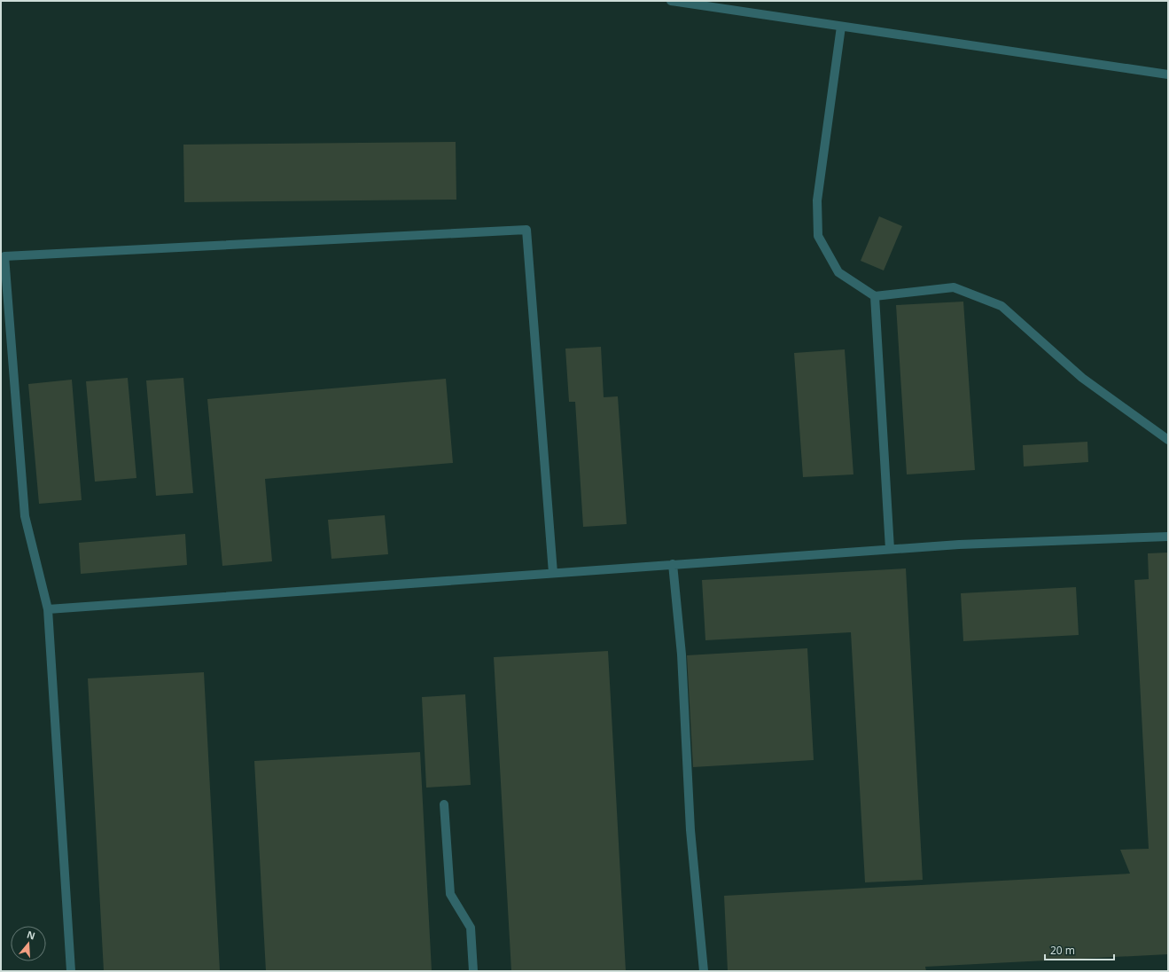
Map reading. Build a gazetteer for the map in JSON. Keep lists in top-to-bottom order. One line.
{"scale_bar":"20 m","north":"top"}
